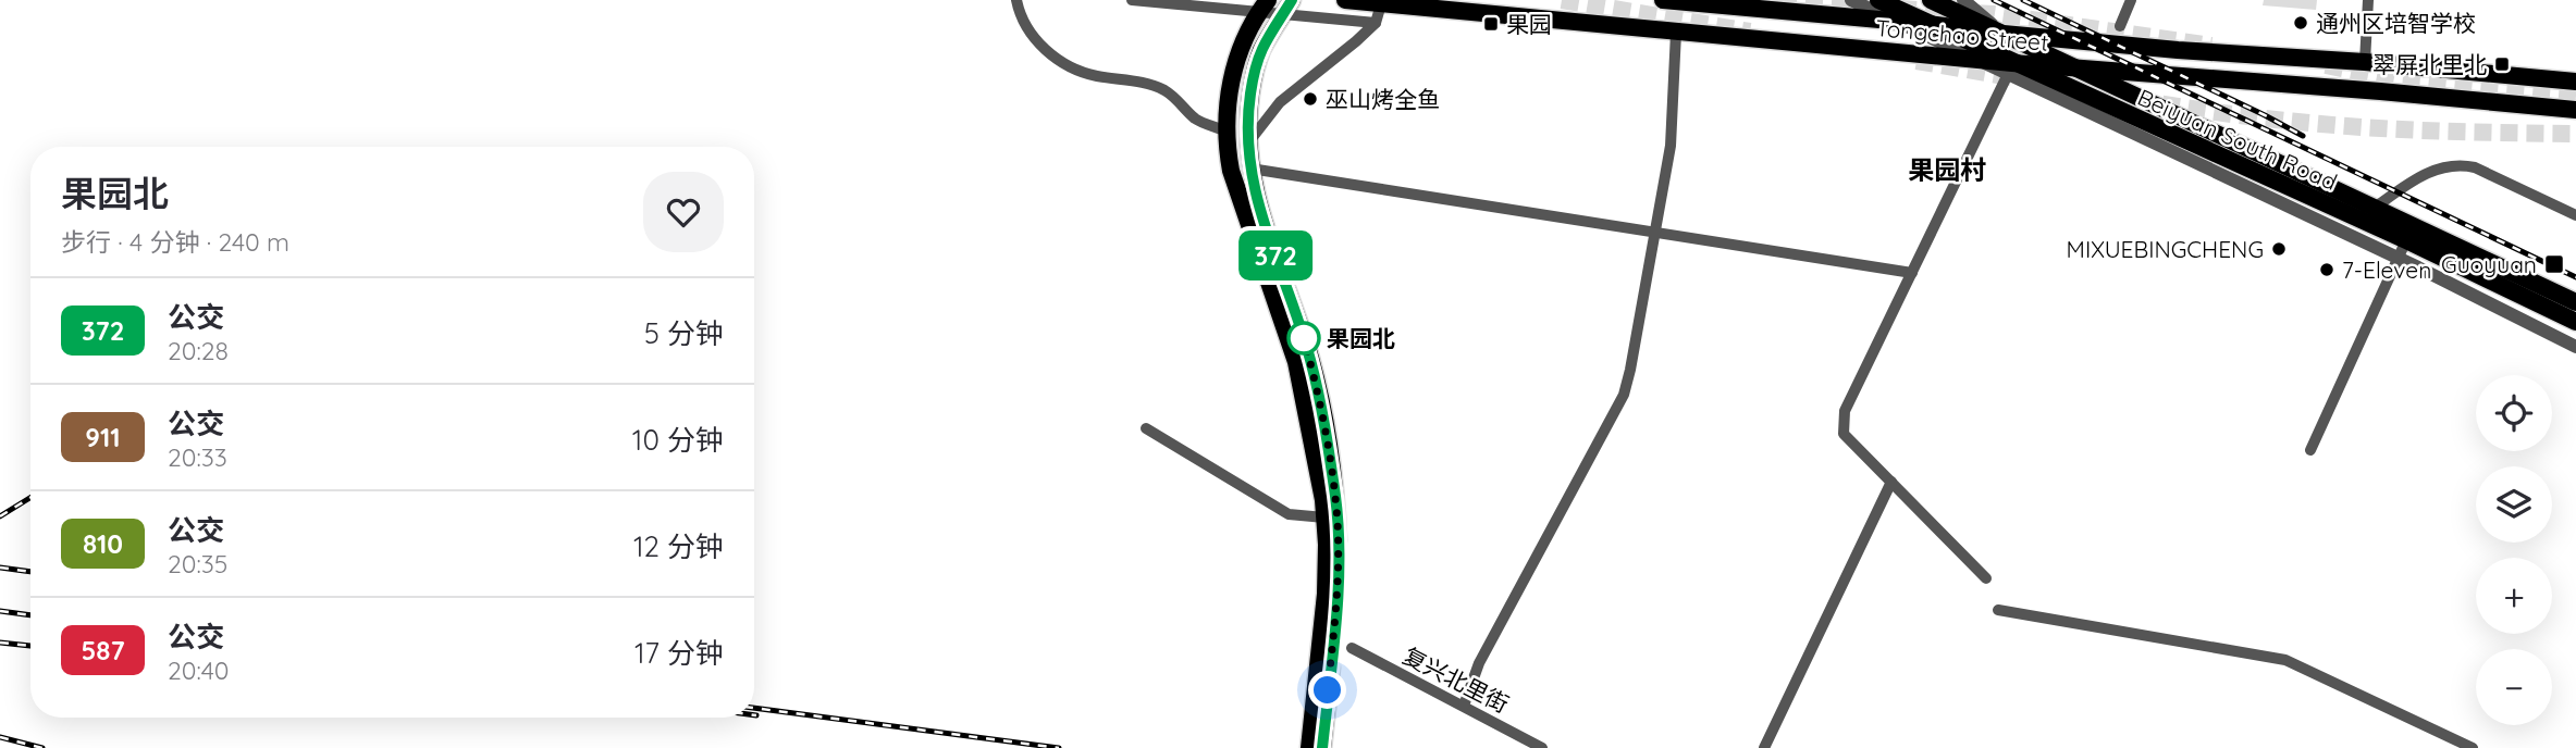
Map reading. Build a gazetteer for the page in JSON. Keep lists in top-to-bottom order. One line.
{"streets":{"main road":["Tongchao Street","Beiyuan South Road"],"street":["复兴北里街"]},"crossings":[["Tongchao Street","Beiyuan South Road"]],"districts":["果园村"],"places":{"other":["通州区培智学校","巫山烤全鱼","MIXUEBINGCHENG","7-Eleven","果园北"],"transit":["果园","翠屏北里北","Guoyuan"]},"lines":["bus line 372"],"page":{"on_map":"372","heading":["果园北","步行 · 4 分钟 · 240 m"],"list":[{"mark":"372","name":"公交","note":"20:28","value":"5 分钟"},{"mark":"911","name":"公交","note":"20:33","value":"10 分钟"},{"mark":"810","name":"公交","note":"20:35","value":"12 分钟"},{"mark":"587","name":"公交","note":"20:40","value":"17 分钟"}],"map_buttons":["+","−"]}}
